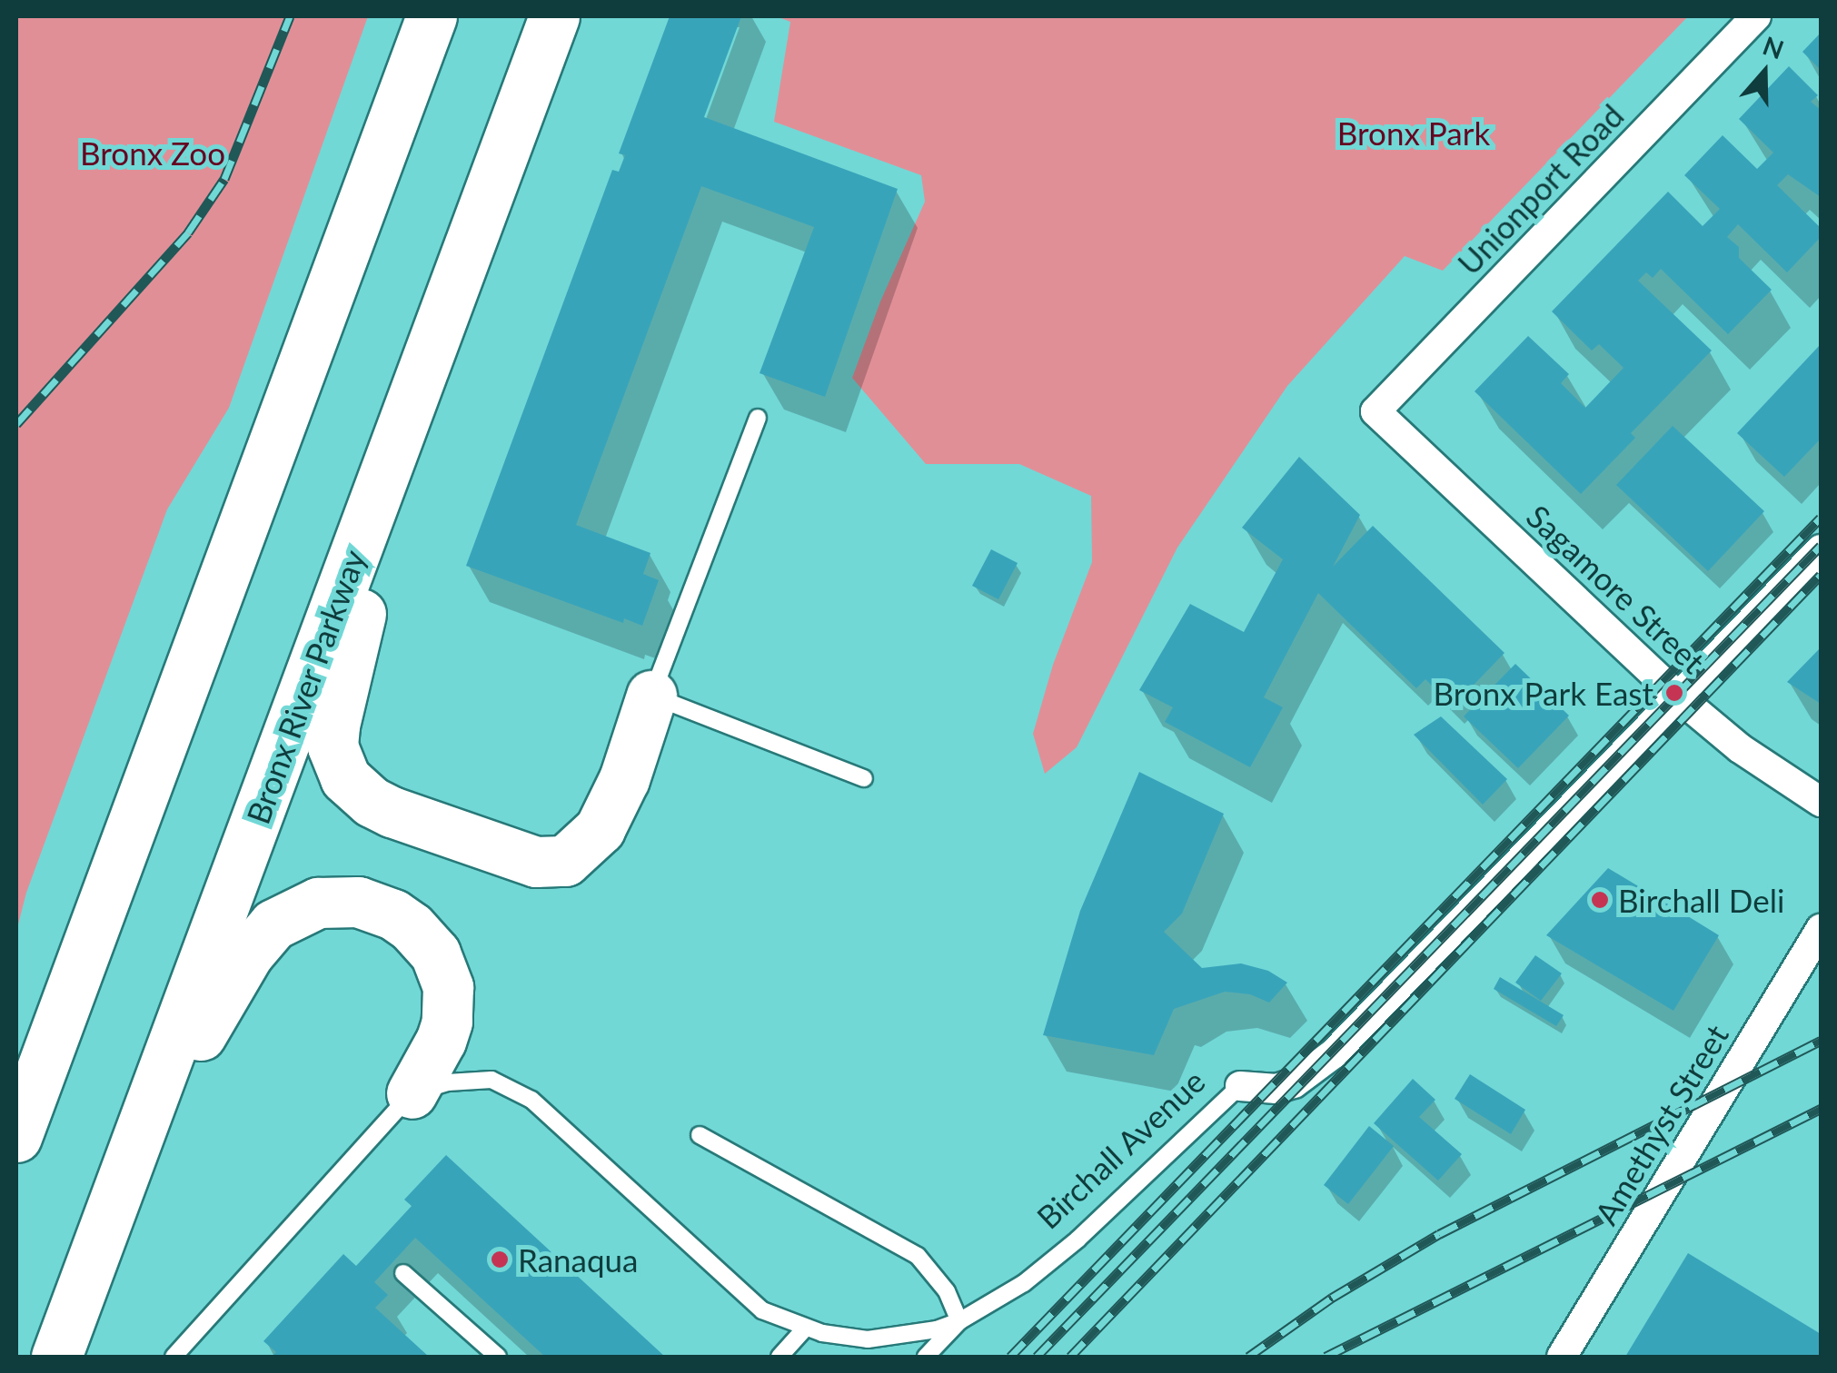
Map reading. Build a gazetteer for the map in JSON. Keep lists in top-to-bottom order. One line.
{"streets":{"highway":["Bronx River Parkway"],"street":["Unionport Road","Sagamore Street","Amethyst Street","Birchall Avenue"]},"crossings":[["Unionport Road","Sagamore Street"],["Sagamore Street","Birchall Avenue"]],"parks":["Bronx Park","Bronx Zoo"],"places":["Bronx Park East","Birchall Deli","Ranaqua"],"north":"top"}
